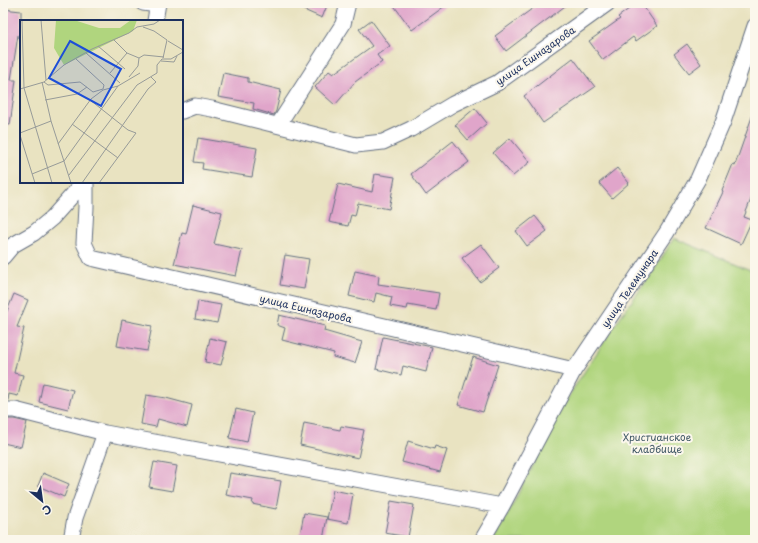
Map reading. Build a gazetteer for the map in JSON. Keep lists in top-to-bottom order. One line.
{"streets":{"street":["улица Ешназарова","улица Телемунара"]},"crossings":[["улица Ешназарова","улица Телемунара"]],"parks":["Христианское кладбище"],"north":"bottom right"}
